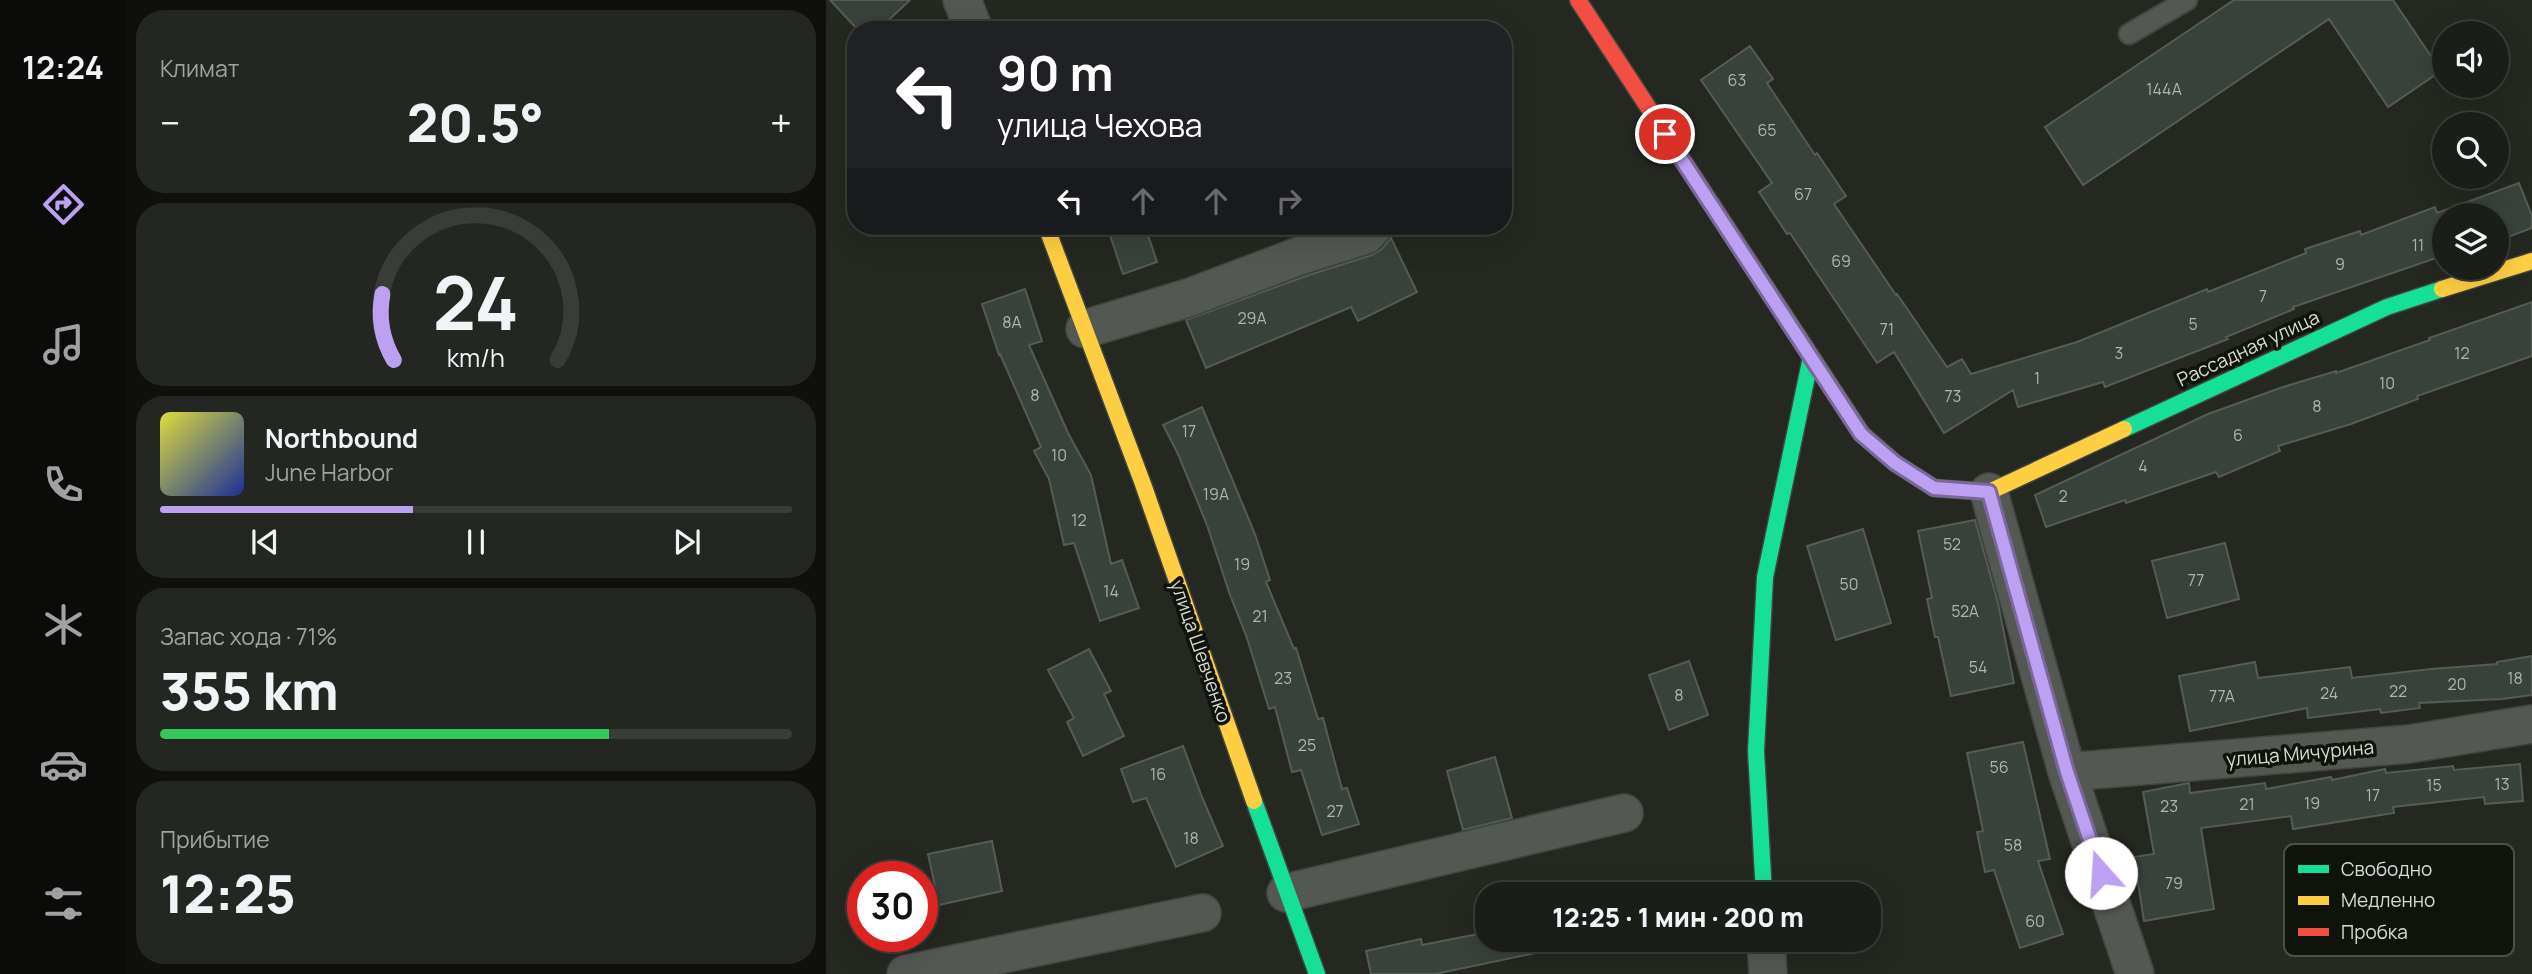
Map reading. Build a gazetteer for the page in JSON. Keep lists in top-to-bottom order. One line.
{"streets":{"street":["Рассадная улица","улица Шевченко","улица Мичурина"]},"house_numbers":["63","144А","65","67","11","69","9","7","29А","8А","5","71","3","12","1","10","8","73","8","17","6","10","4","19А","2","12","52","19","77","50","14","52А","21","54","23","18","20","22","24","8","77А","25","56","16","13","15","17","19","21","23","27","18","58","79","60"],"legend":["Свободно","Медленно","Пробка"],"page":{"tabs":"12:24","tile":["Климат",["Запас хода · 71%","355 km"],["Прибытие","12:25"]],"turn":["90 m","улица Чехова"],"heat":["−","20.5°","+"],"song":["Northbound","June Harbor"],"limit":"30","trip":"12:25 · 1 мин · 200 m","gauge":["24","km/h"]}}
